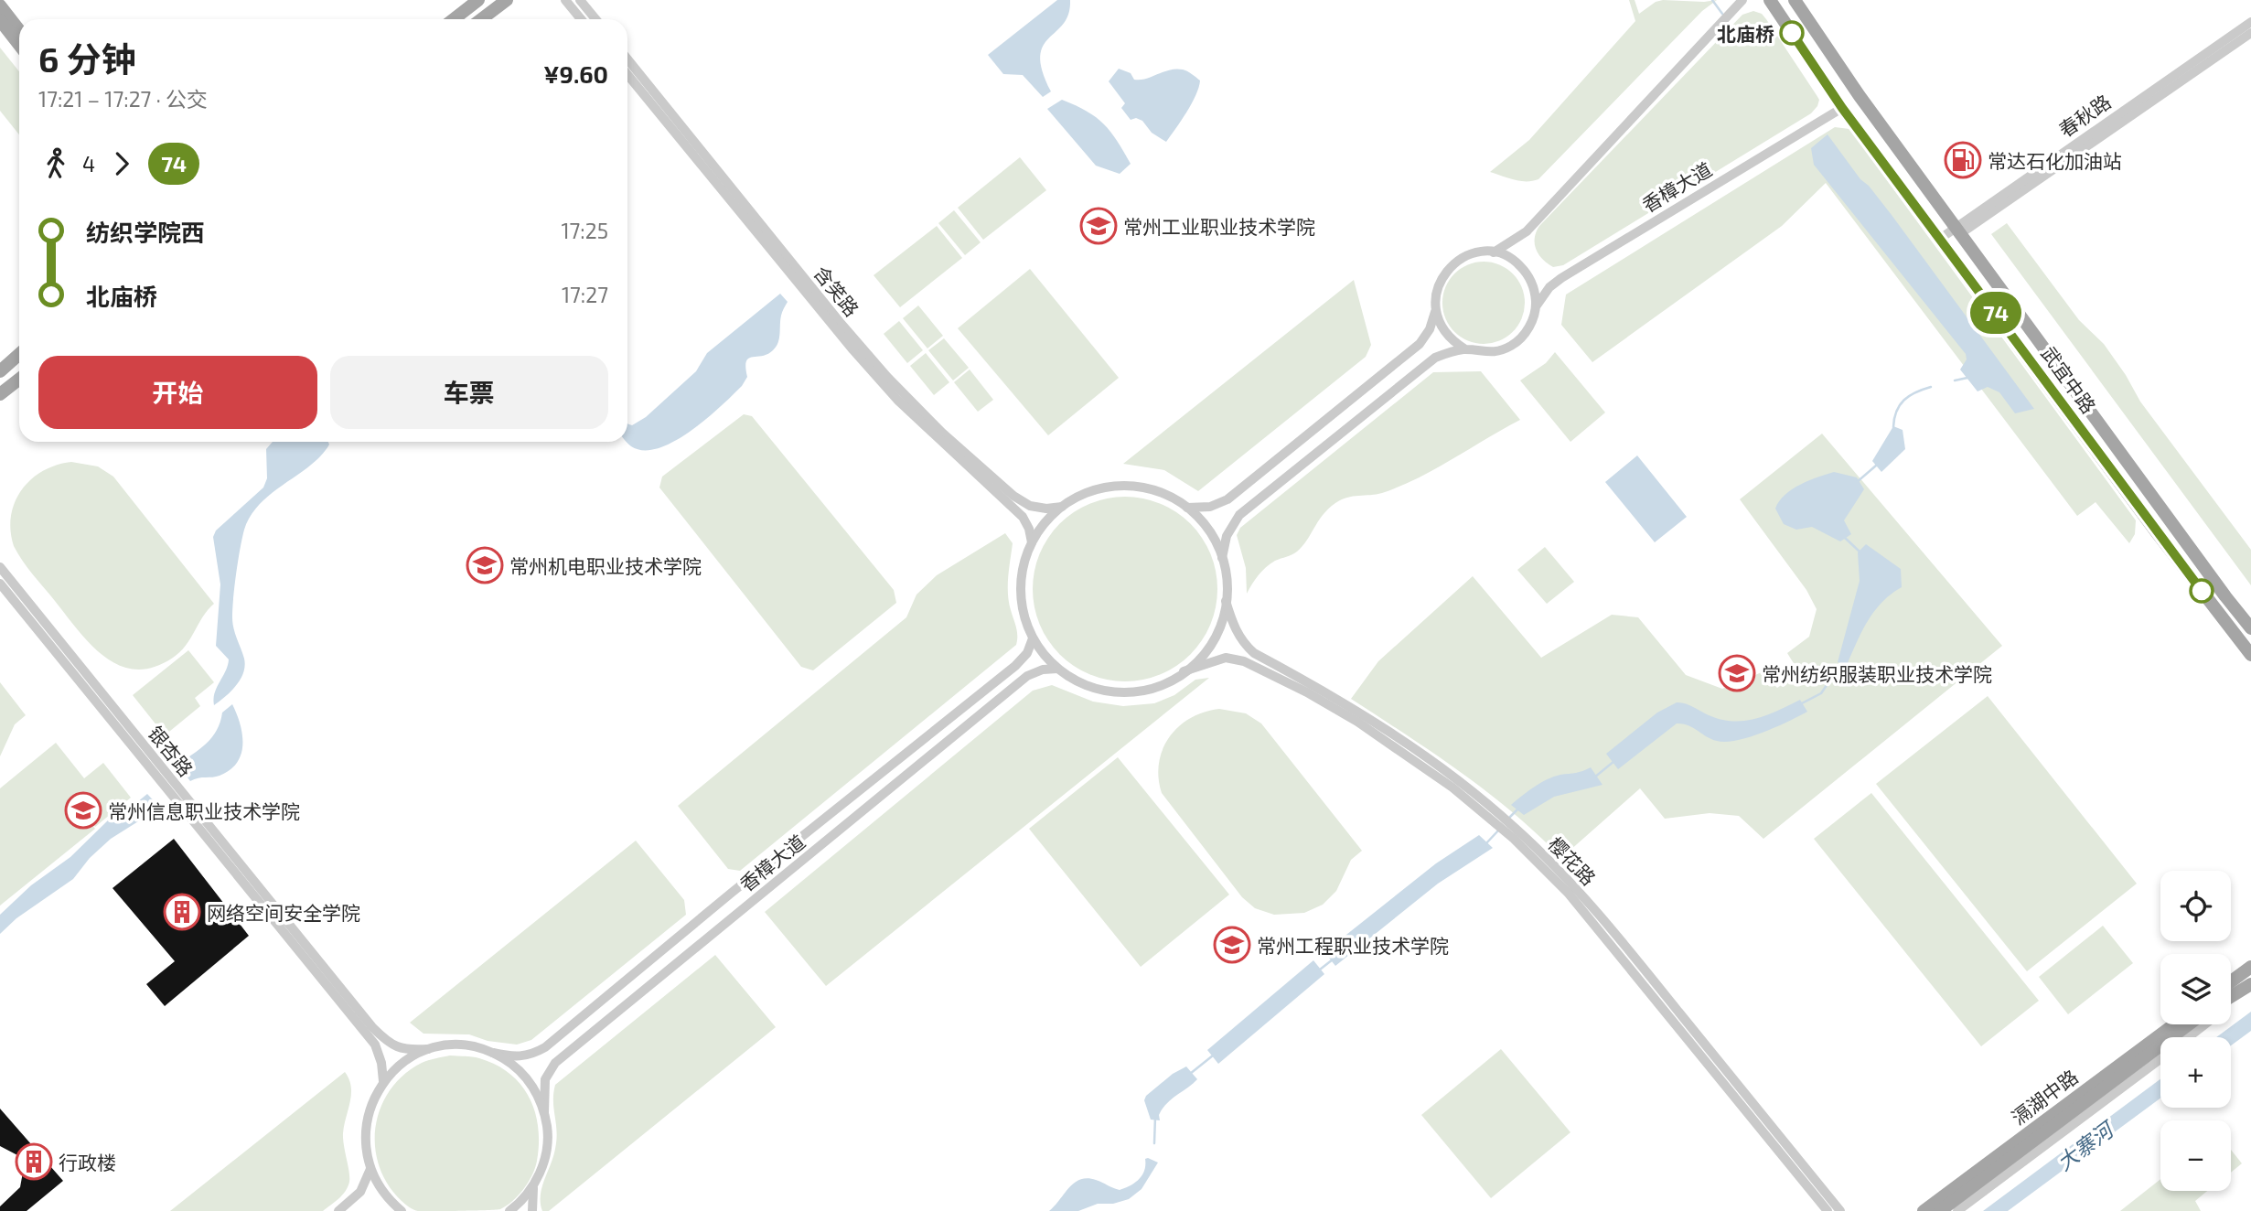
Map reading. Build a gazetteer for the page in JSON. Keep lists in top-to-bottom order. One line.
{"streets":{"main road":["武宜中路","滆湖中路"],"street":["春秋路","香樟大道","含笑路","银杏路","樱花路"]},"crossings":[["春秋路","武宜中路"],["香樟大道","含笑路"],["香樟大道","武宜中路"],["香樟大道","银杏路"],["香樟大道","樱花路"],["含笑路","樱花路"]],"water":["大寨河"],"places":{"other":["北庙桥"],"fuel station":["常达石化加油站"],"school or university":["常州工业职业技术学院","常州机电职业技术学院","常州纺织服装职业技术学院","常州信息职业技术学院","常州工程职业技术学院"],"building":["网络空间安全学院","行政楼"]},"lines":["bus line 74"],"page":{"on_map":"74","heading":["6 分钟","17:21 – 17:27 · 公交","¥9.60"],"legs":["4","74"],"list":[{"name":"纺织学院西","value":"17:25"},{"name":"北庙桥","value":"17:27"}],"buttons":["开始","车票"],"map_buttons":["+","−"]}}
